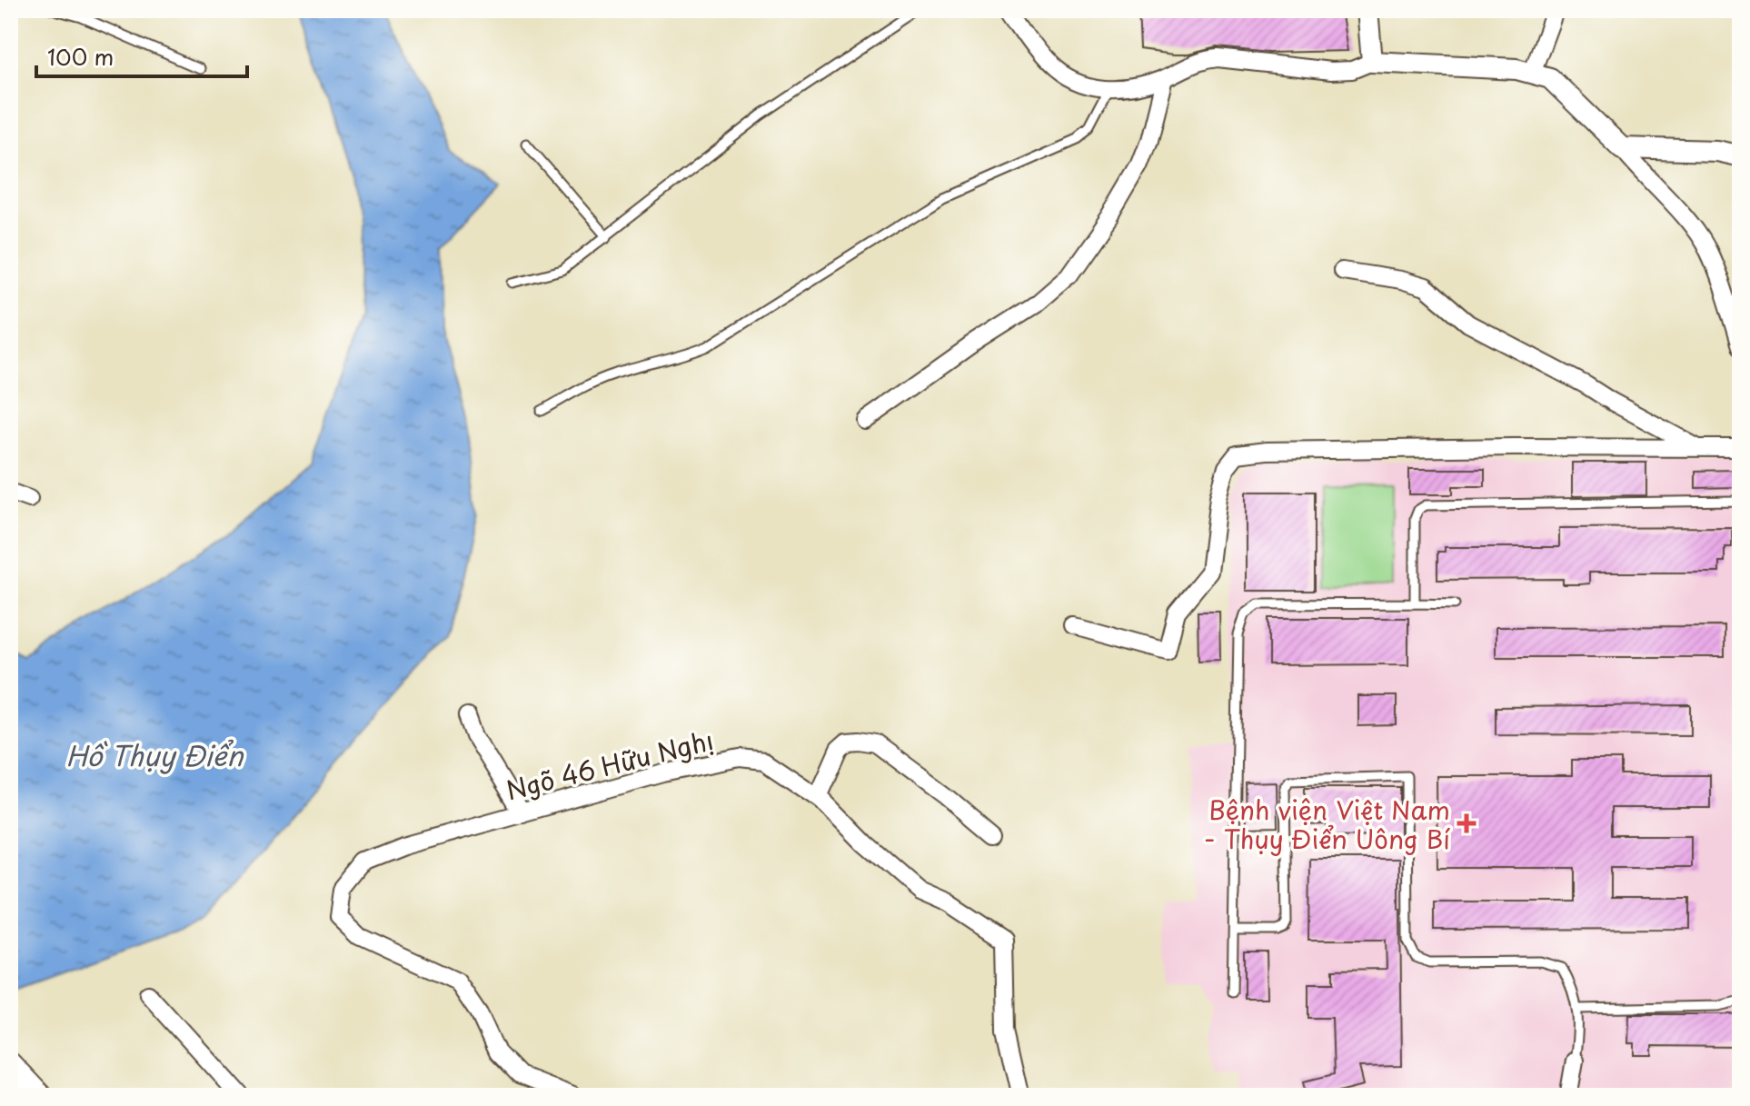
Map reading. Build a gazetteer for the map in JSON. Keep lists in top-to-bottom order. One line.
{"streets":{"street":["Ngõ 46 Hữu Nghị"]},"water":["Hồ Thụy Điển"],"places":{"health":["Bệnh viện Việt Nam - Thụy Điển Uông Bí"]},"scale_bar":"100 m"}
